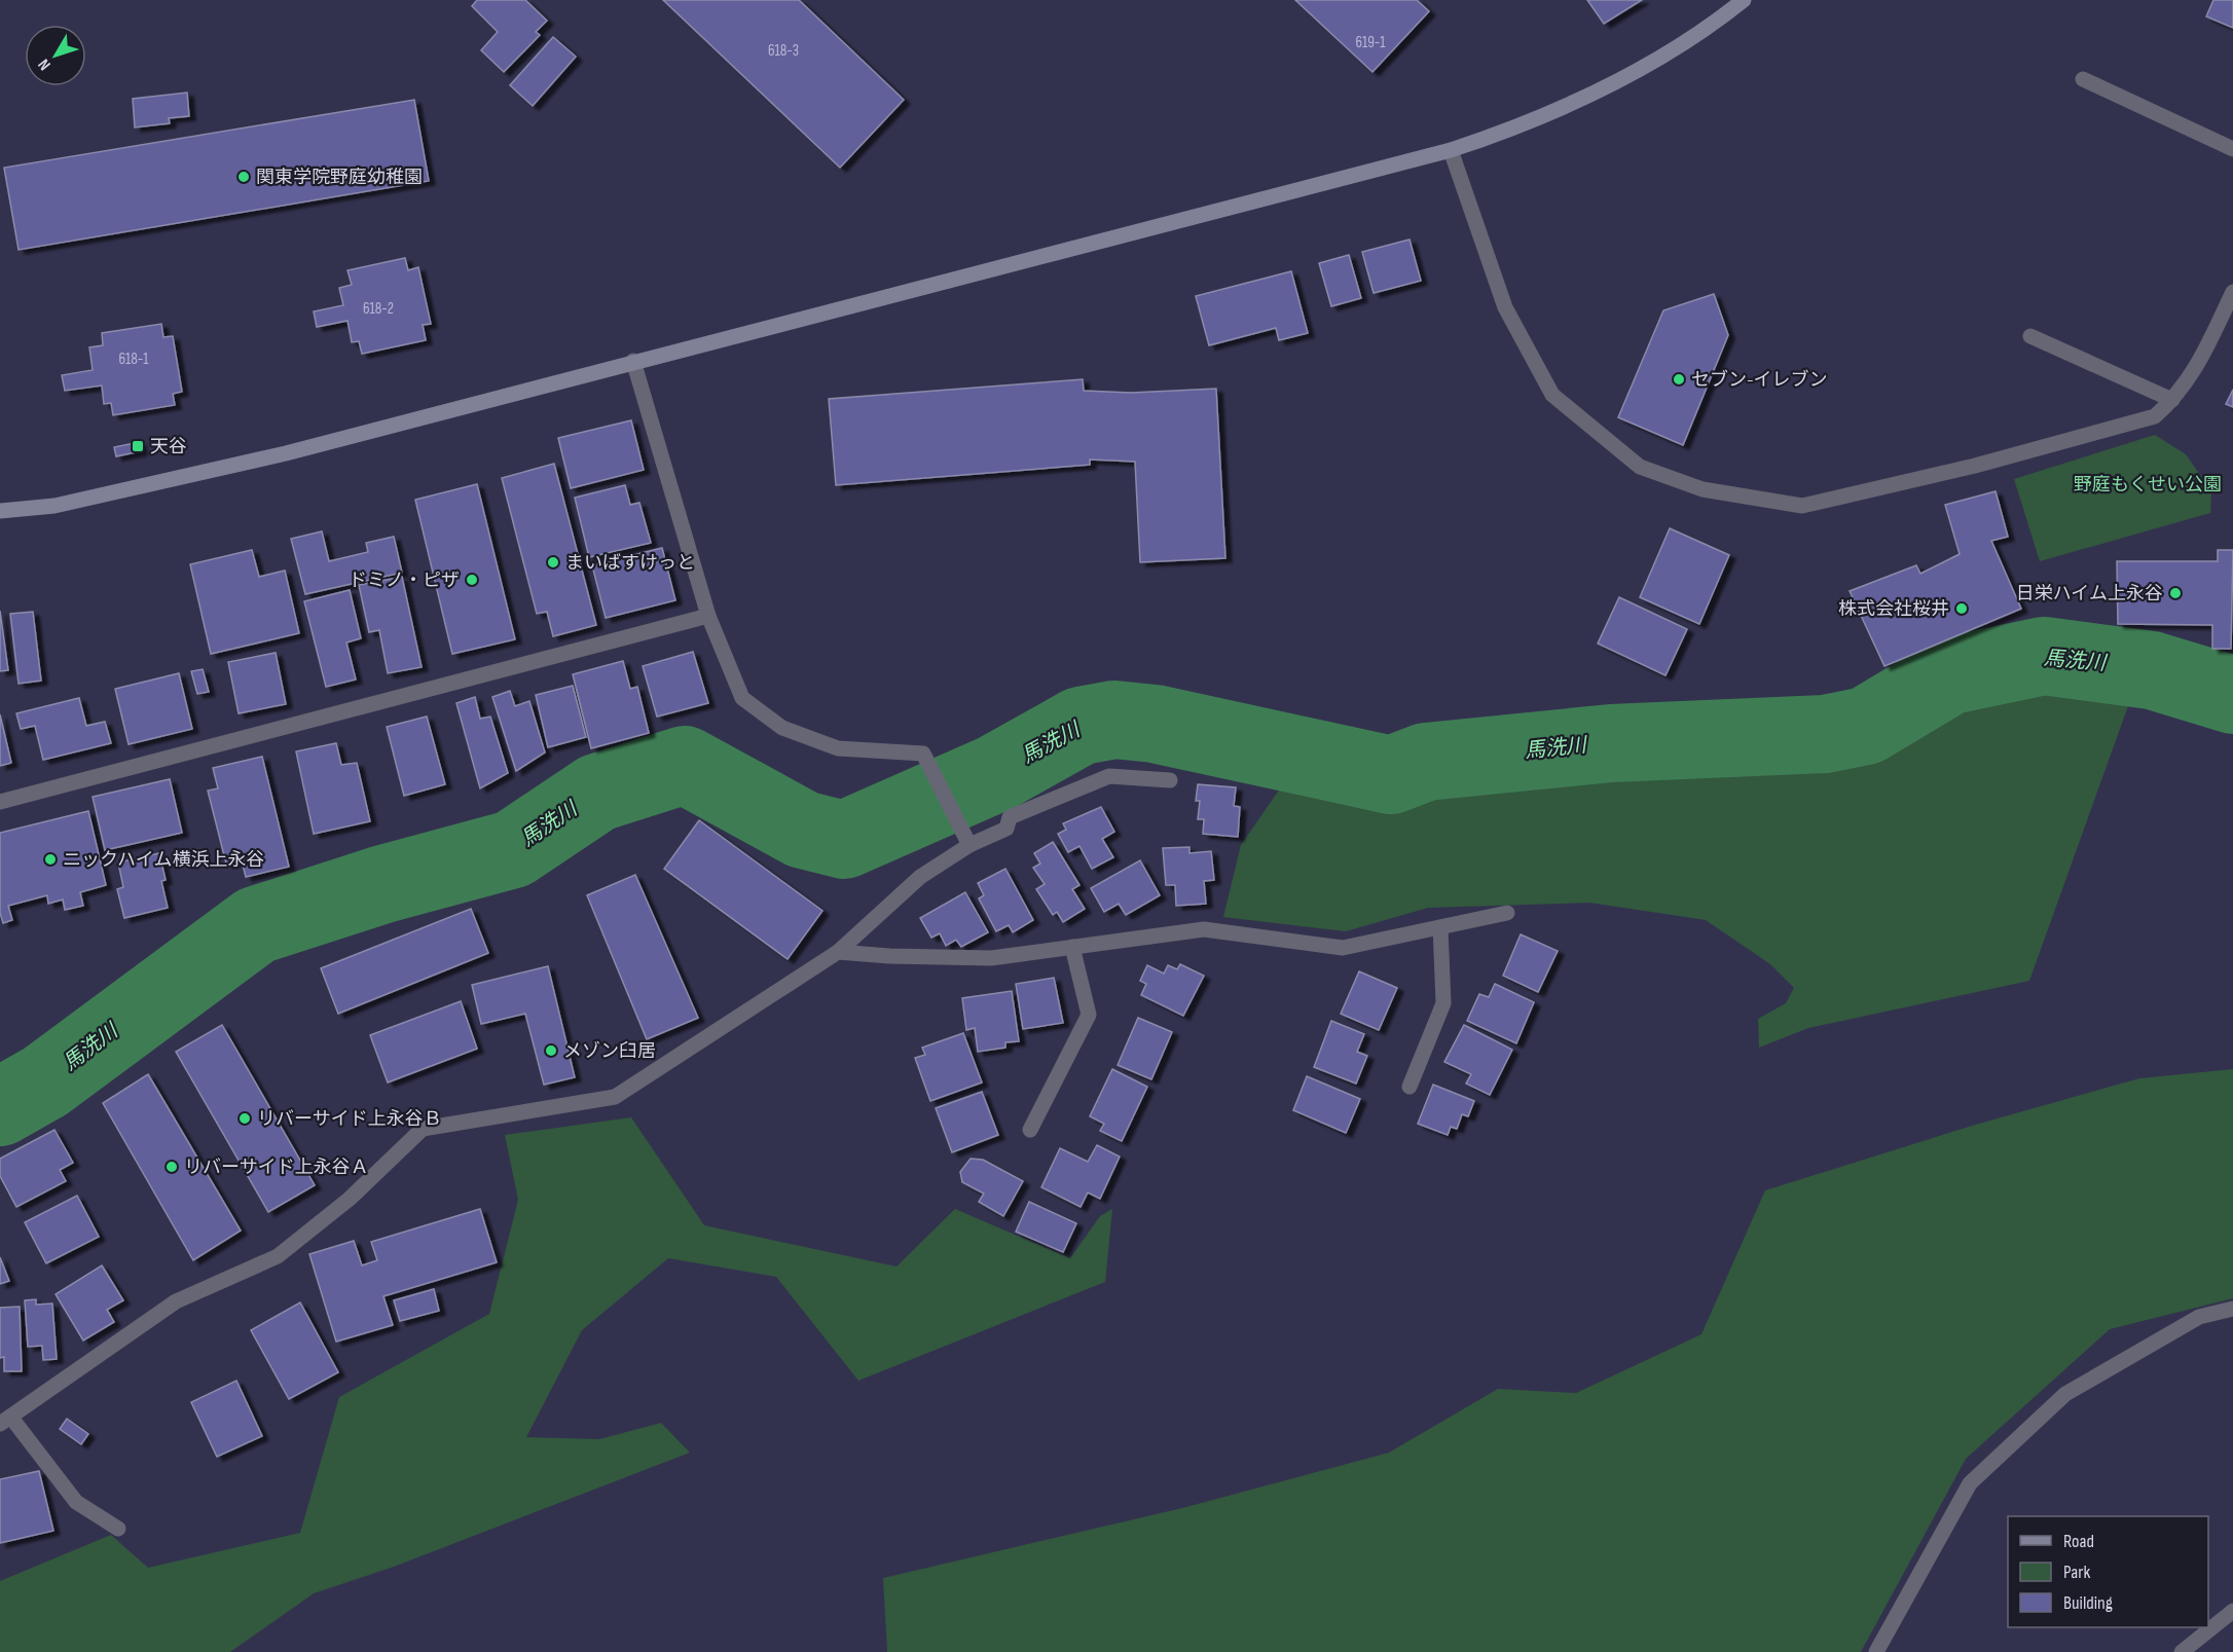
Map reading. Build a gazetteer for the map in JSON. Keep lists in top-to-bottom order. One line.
{"water":["馬洗川"],"parks":["野庭もくせい公園"],"places":{"other":["関東学院野庭幼稚園","セブン-イレブン","まいばすけっと","ドミノ・ピザ","日栄ハイム上永谷","株式会社桜井","ニックハイム横浜上永谷","メゾン臼居","リバーサイド上永谷Ｂ","リバーサイド上永谷Ａ"],"transit":["天谷"]},"house_numbers":["619-1","618-3","618-2","618-1"],"legend":["Road","Park","Building"],"north":"bottom left"}
